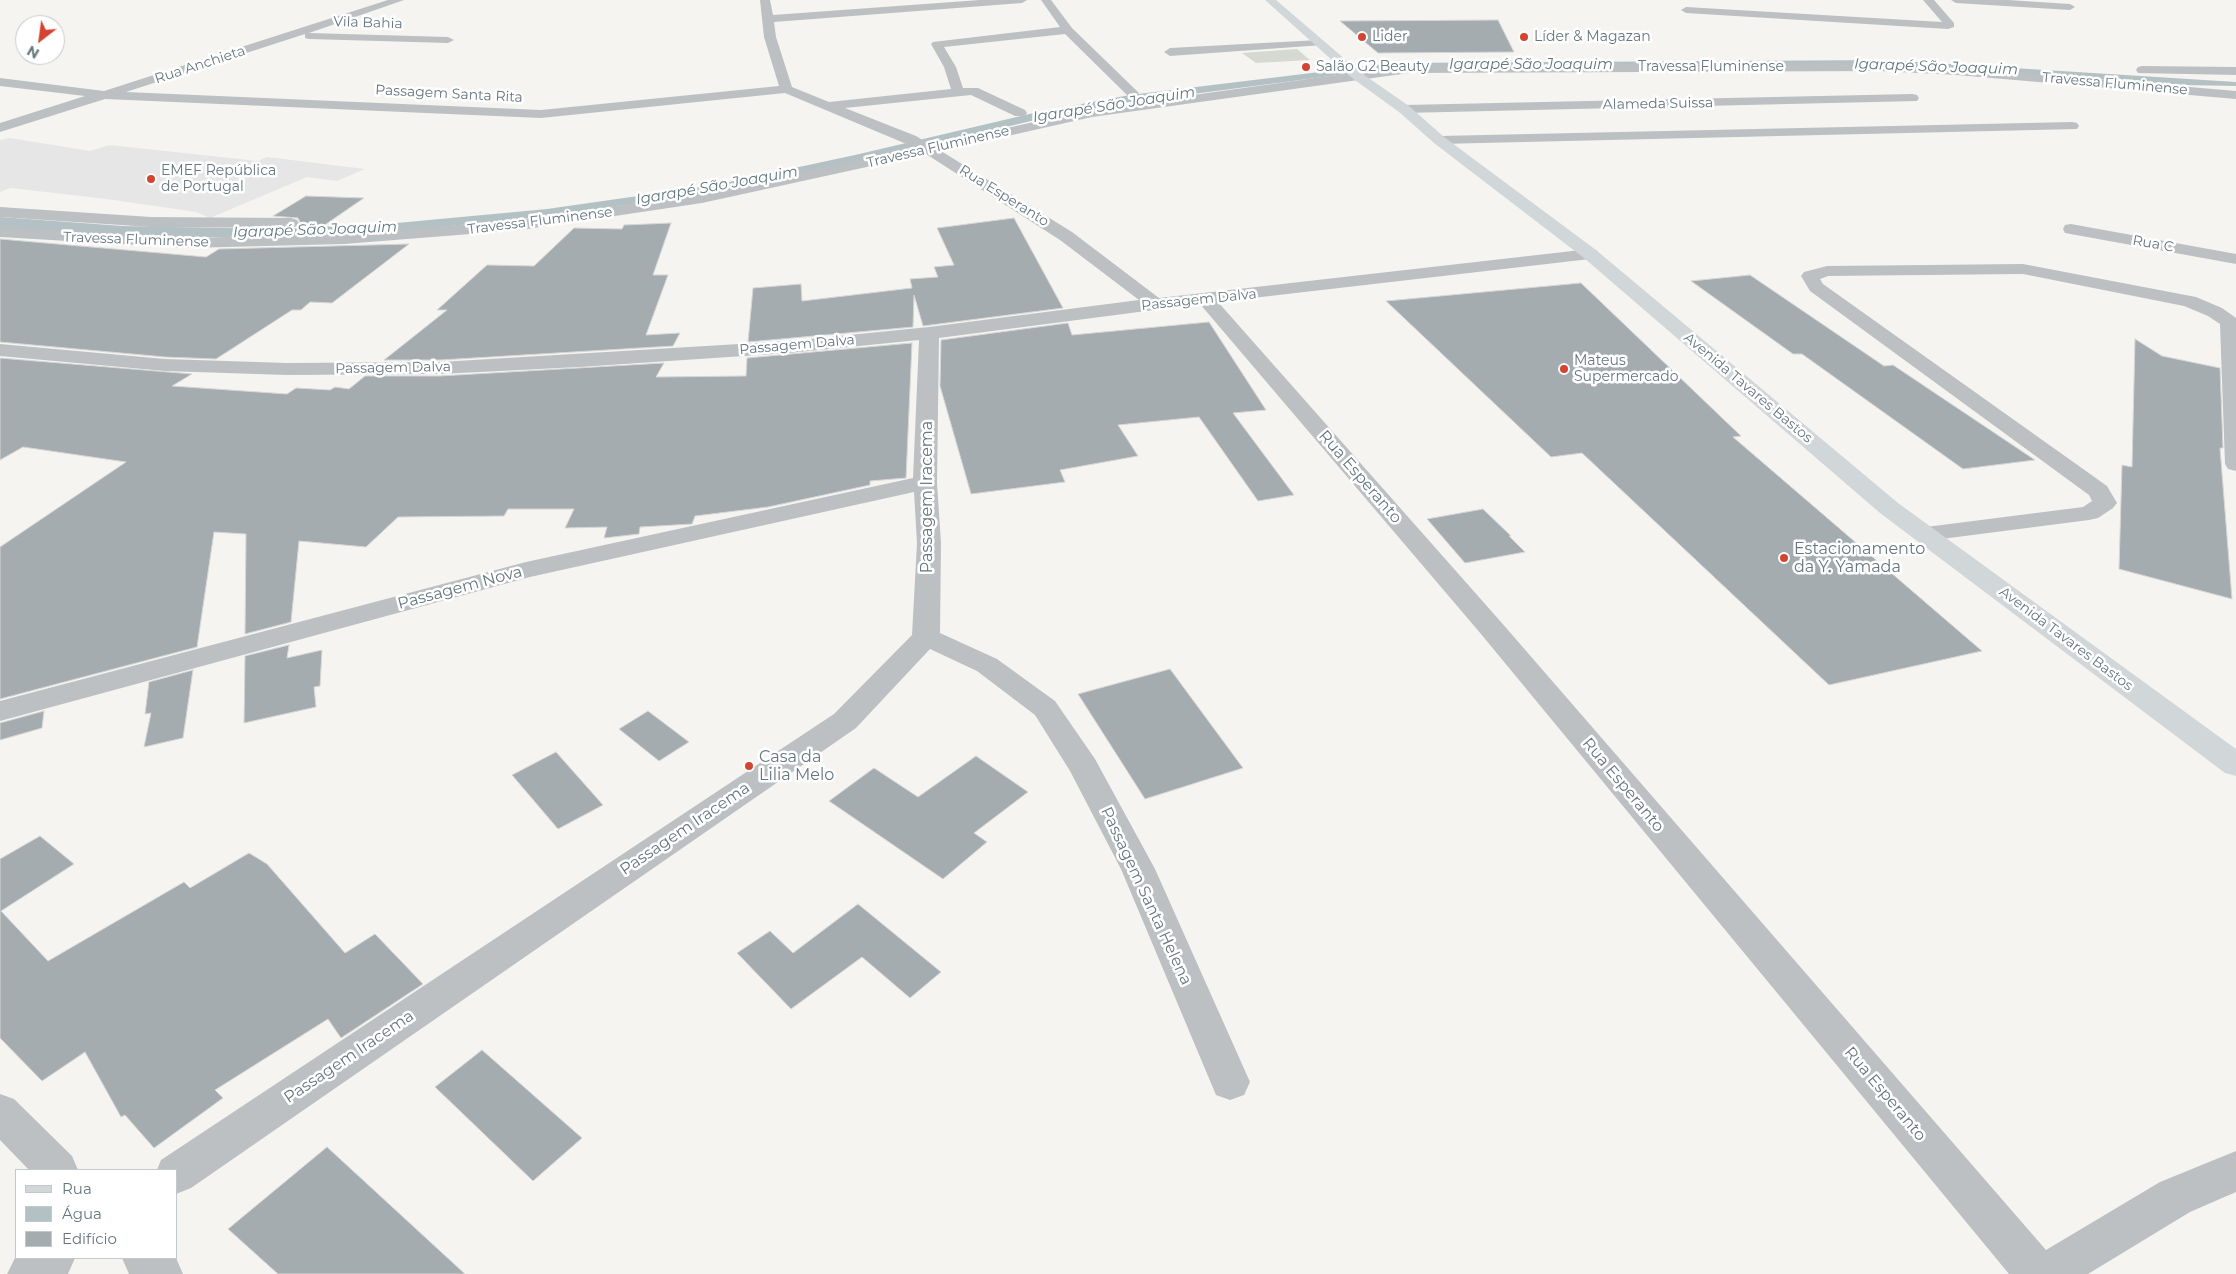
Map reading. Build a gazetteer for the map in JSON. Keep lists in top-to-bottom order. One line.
{"streets":{"main road":["Avenida Tavares Bastos"],"street":["Vila Bahia","Rua Anchieta","Travessa Fluminense","Passagem Santa Rita","Alameda Suissa","Rua Esperanto","Rua C","Passagem Dalva","Passagem Iracema","Passagem Nova","Passagem Santa Helena"]},"crossings":[["Vila Bahia","Rua Anchieta"],["Rua Anchieta","Passagem Santa Rita"],["Travessa Fluminense","Rua Esperanto"],["Travessa Fluminense","Avenida Tavares Bastos"],["Passagem Santa Rita","Rua Esperanto"],["Alameda Suissa","Avenida Tavares Bastos"],["Rua Esperanto","Passagem Dalva"],["Passagem Dalva","Avenida Tavares Bastos"],["Passagem Dalva","Passagem Iracema"],["Passagem Iracema","Passagem Nova"],["Passagem Iracema","Passagem Santa Helena"]],"water":["Igarapé São Joaquim"],"places":["Lider","Líder & Magazan","Salão G2 Beauty","EMEF República de Portugal","Mateus Supermercado","Estacionamento da Y. Yamada","Casa da Lilia Melo"],"legend":["Rua","Água","Edifício"],"north":"bottom left"}
